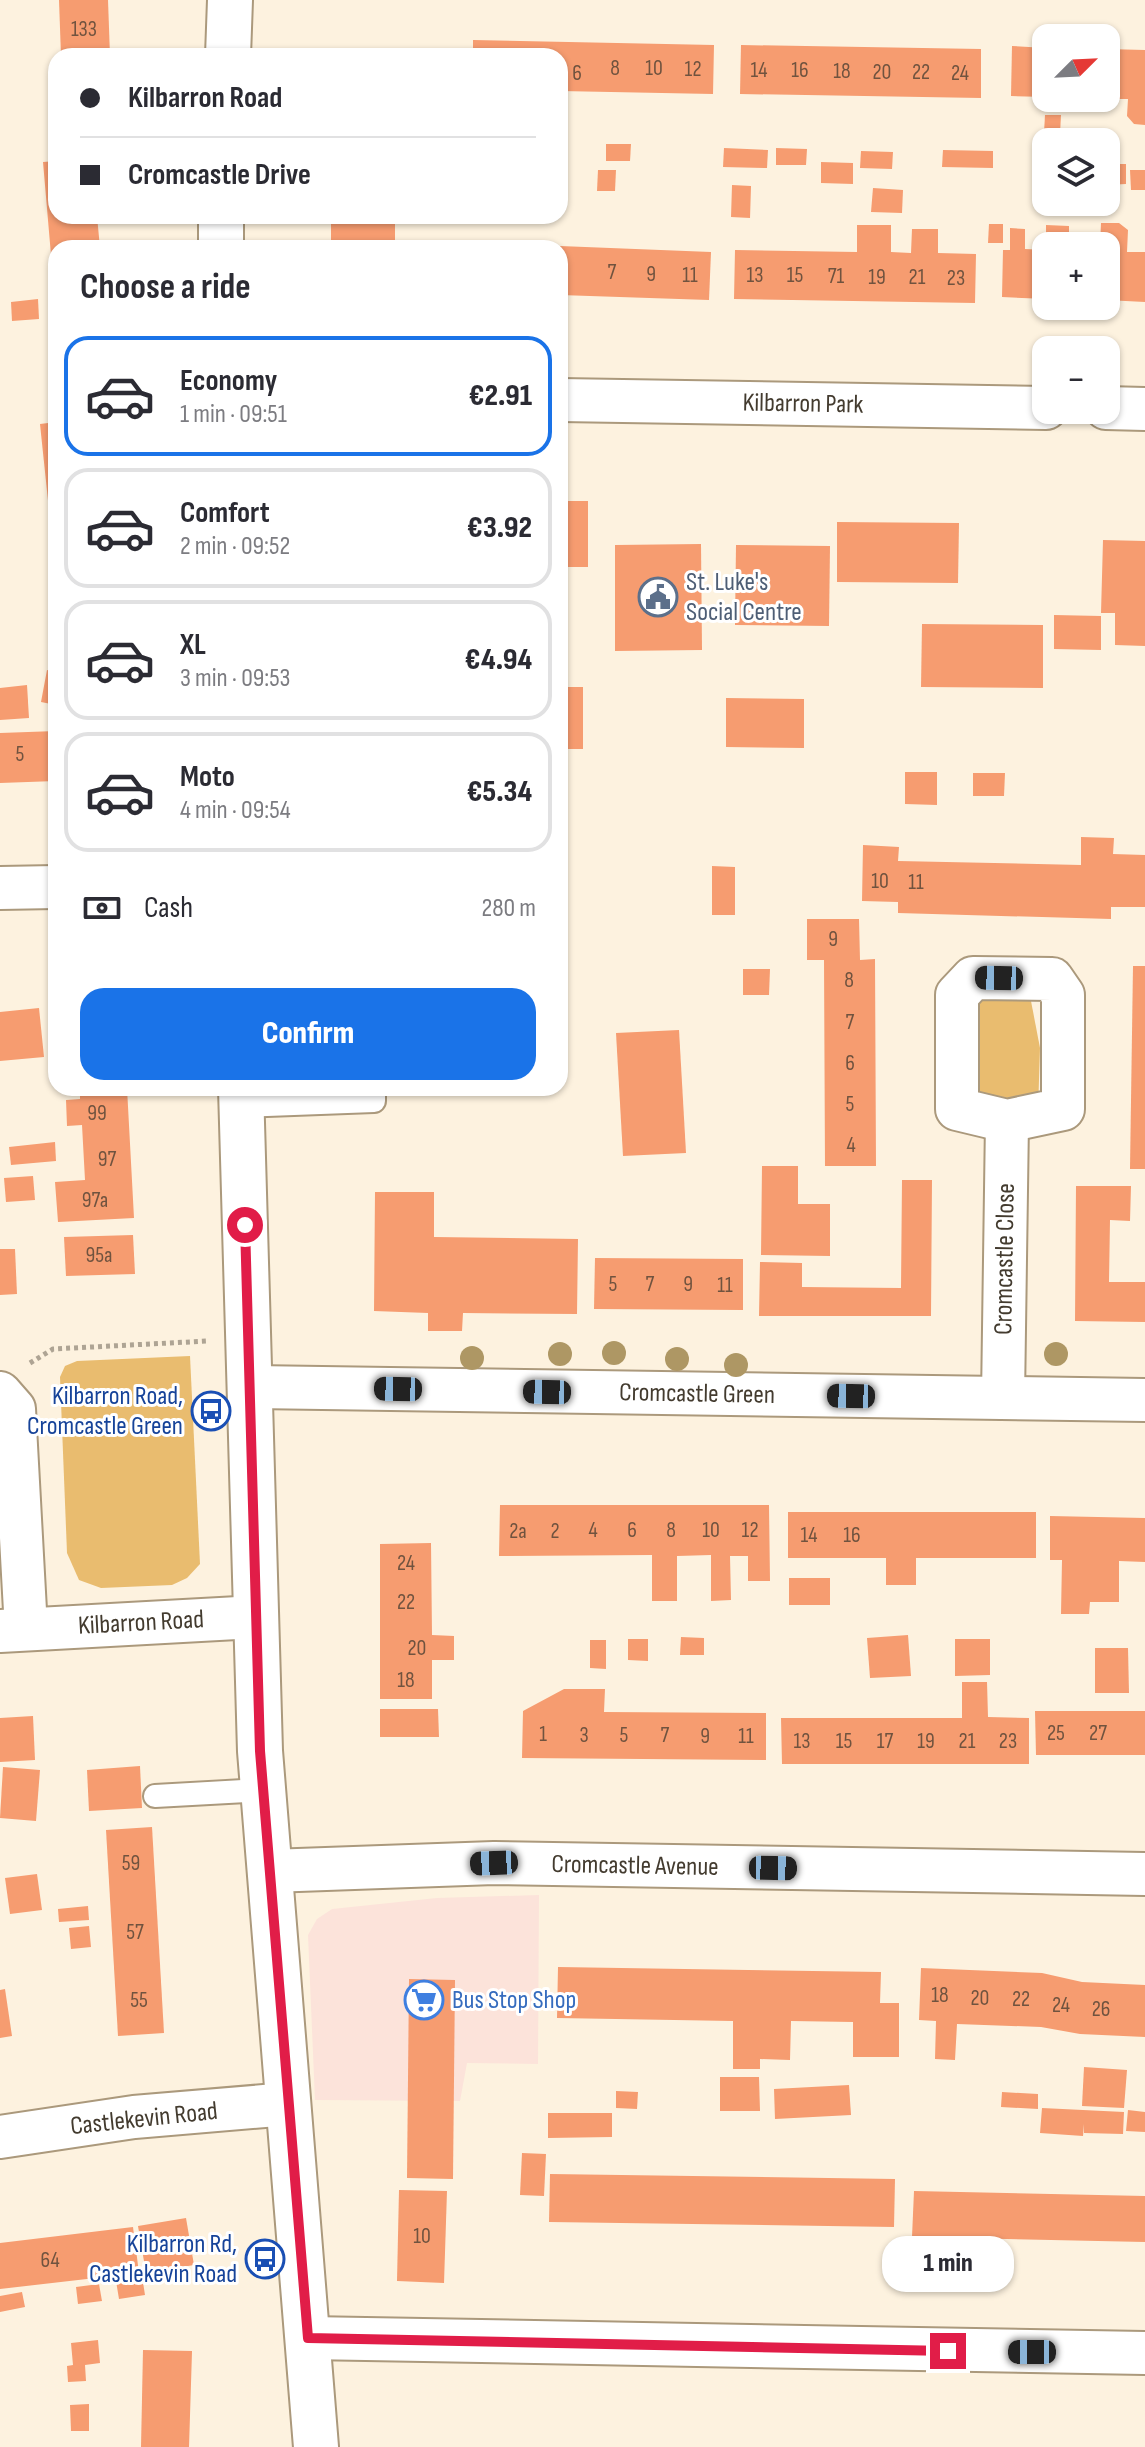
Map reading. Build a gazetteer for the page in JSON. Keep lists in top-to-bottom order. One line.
{"streets":{"street":["Kilbarron Park","Cromcastle Close","Cromcastle Green","Kilbarron Road","Cromcastle Avenue","Castlekevin Road"]},"crossings":[["Cromcastle Close","Cromcastle Green"]],"places":{"public building":["St. Luke's Social Centre"],"bus stop":["Kilbarron Road, Cromcastle Green","Kilbarron Rd, Castlekevin Road"],"supermarket":["Bus Stop Shop"]},"house_numbers":["133","8","10","12","14","16","18","20","22","6","24","7","9","11","13","15","71","19","21","23","5","10","11","9","8","7","6","5","99","4","97","97a","95a","5","7","9","11","4","6","8","10","12","2a","2","14","16","24","22","20","18","25","27","1","3","5","7","9","11","13","15","17","19","21","23","59","57","18","20","22","55","24","26","10","64"],"north":"top right","page":{"map_buttons":["+","−"],"banner":["Kilbarron Road","Cromcastle Drive"],"heading":"Choose a ride","list":[{"name":"Economy","note":"1 min · 09:51","value":"€2.91"},{"name":"Comfort","note":"2 min · 09:52","value":"€3.92"},{"name":"XL","note":"3 min · 09:53","value":"€4.94"},{"name":"Moto","note":"4 min · 09:54","value":"€5.34"}],"pay":["Cash","280 m"],"buttons":"Confirm","bubble":"1 min"}}
